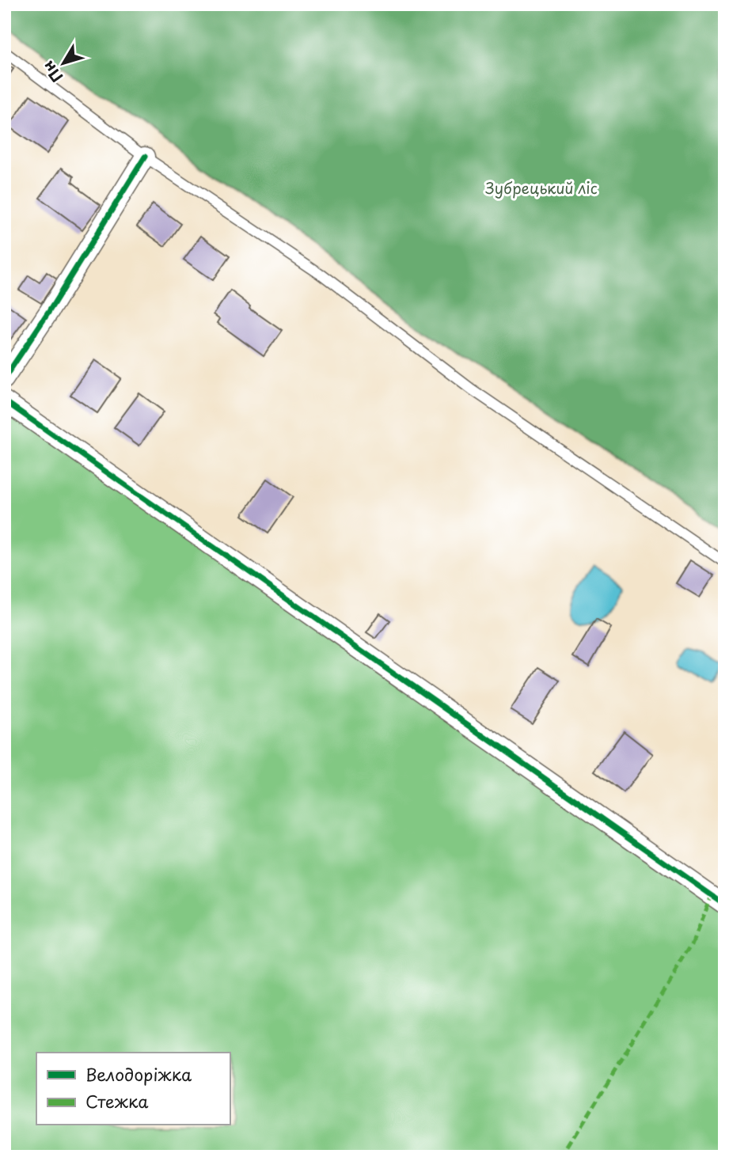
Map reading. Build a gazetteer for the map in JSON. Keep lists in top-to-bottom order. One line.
{"parks":["Зубрецький ліс"],"legend":["Велодоріжка","Стежка"],"north":"bottom left"}
